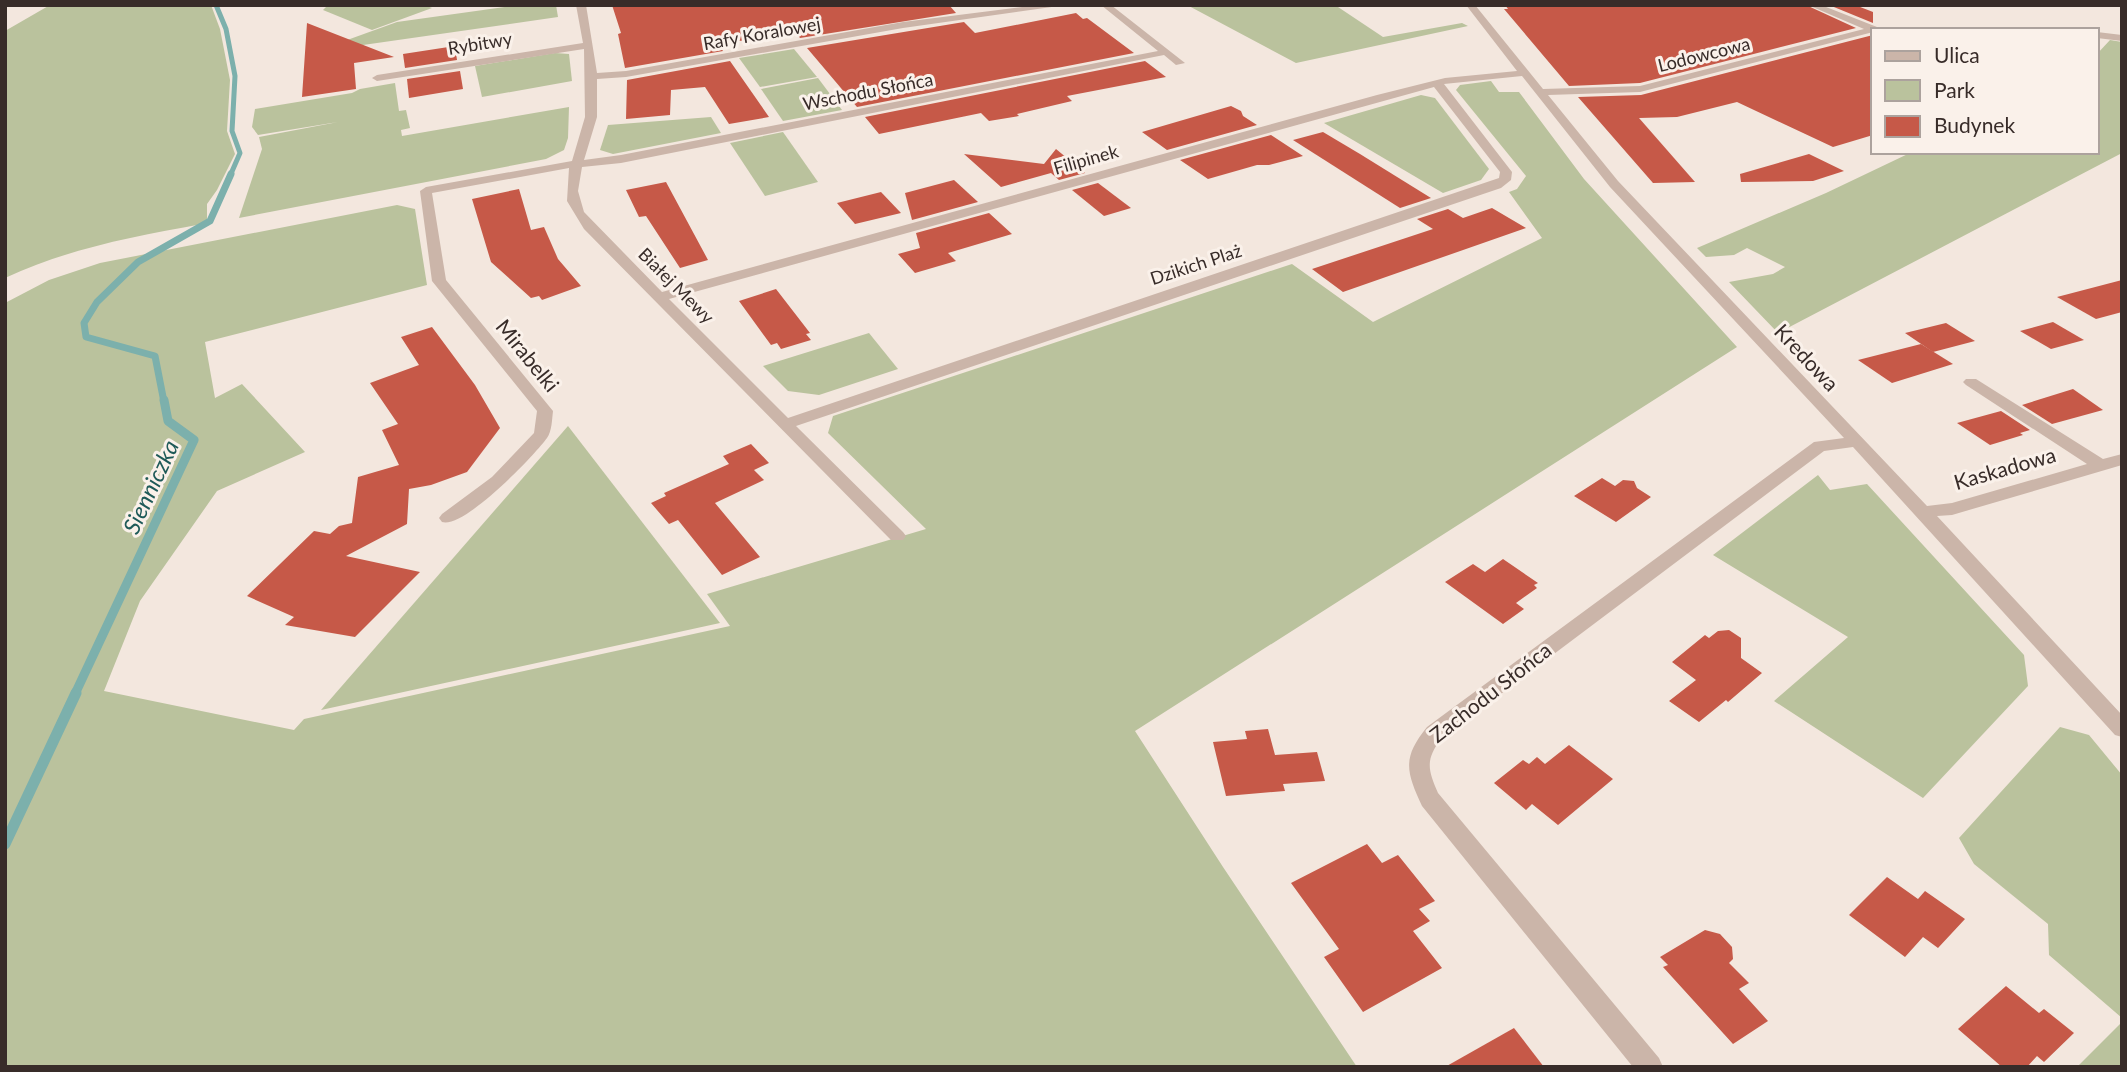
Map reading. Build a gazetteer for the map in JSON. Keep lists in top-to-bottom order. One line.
{"streets":{"street":["Rafy Koralowej","Rybitwy","Lodowcowa","Wschodu Słońca","Filipinek","Dzikich Plaż","Białej Mewy","Mirabelki","Kredowa","Kaskadowa","Zachodu Słońca"]},"crossings":[["Rafy Koralowej","Białej Mewy"],["Rybitwy","Białej Mewy"],["Lodowcowa","Kredowa"],["Wschodu Słońca","Białej Mewy"],["Wschodu Słońca","Mirabelki"],["Filipinek","Dzikich Plaż"],["Filipinek","Białej Mewy"],["Filipinek","Kredowa"],["Dzikich Plaż","Białej Mewy"],["Kredowa","Kaskadowa"],["Kredowa","Zachodu Słońca"]],"water":["Sienniczka"],"legend":["Ulica","Park","Budynek"]}
